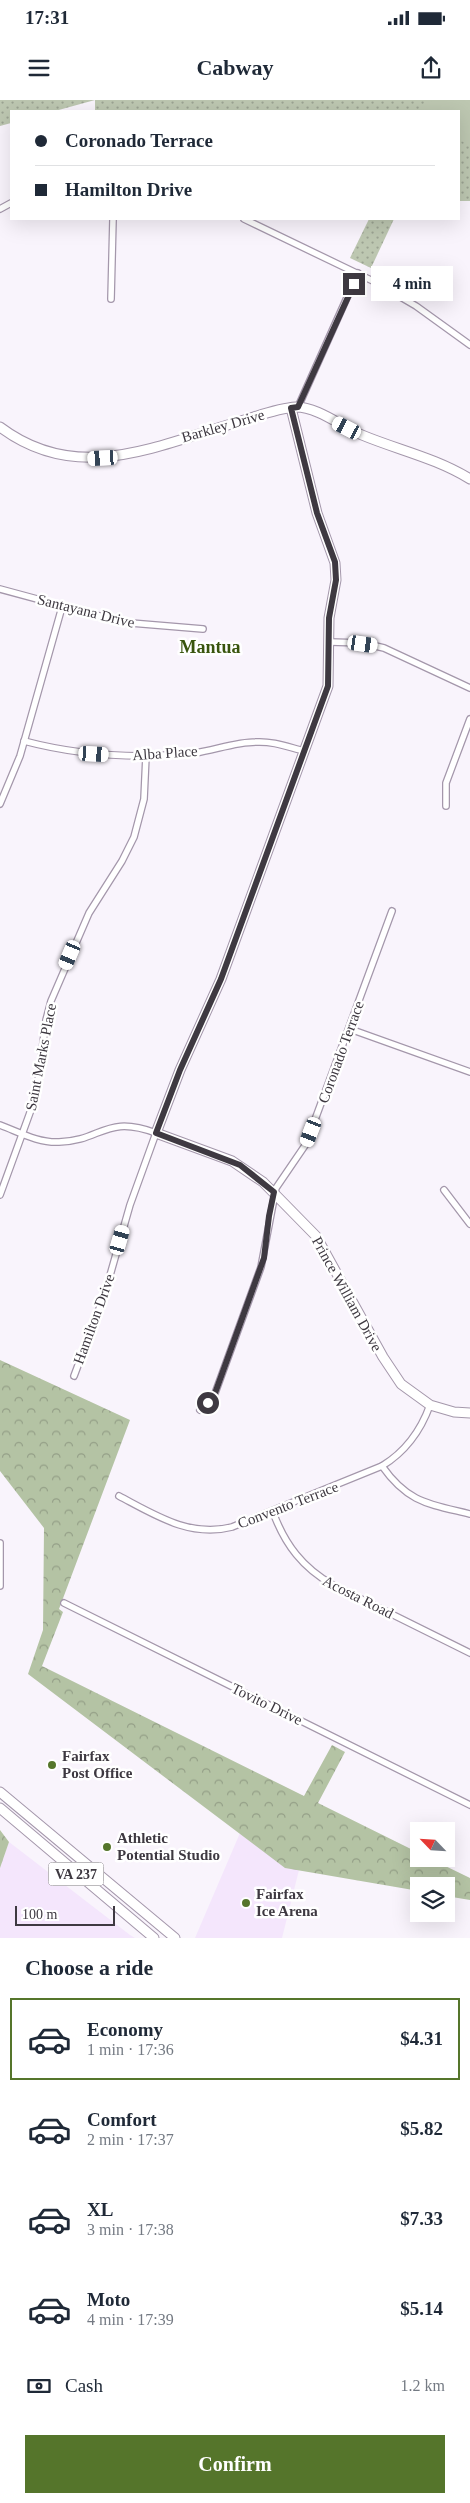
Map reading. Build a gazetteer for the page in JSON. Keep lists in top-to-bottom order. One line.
{"streets":{"street":["Barkley Drive","Santayana Drive","Alba Place","Coronado Terrace","Saint Marks Place","Prince William Drive","Hamilton Drive","Convento Terrace","Acosta Road","Tovito Drive","VA 237"]},"crossings":[["Barkley Drive","Hamilton Drive"],["Alba Place","Saint Marks Place"],["Alba Place","Hamilton Drive"],["Coronado Terrace","Prince William Drive"],["Saint Marks Place","Prince William Drive"],["Prince William Drive","Hamilton Drive"],["Prince William Drive","Convento Terrace"],["Convento Terrace","Acosta Road"]],"districts":["Mantua"],"places":["Fairfax Post Office","Athletic Potential Studio","Fairfax Ice Arena"],"scale_bar":"100 m","north":"top left","page":{"status":"17:31","header":"Cabway","banner":["Coronado Terrace","Hamilton Drive"],"bubble":"4 min","scale":"100 m","heading":"Choose a ride","list":[{"name":"Economy","note":"1 min · 17:36","value":"$4.31"},{"name":"Comfort","note":"2 min · 17:37","value":"$5.82"},{"name":"XL","note":"3 min · 17:38","value":"$7.33"},{"name":"Moto","note":"4 min · 17:39","value":"$5.14"}],"pay":["Cash","1.2 km"],"buttons":"Confirm"}}
